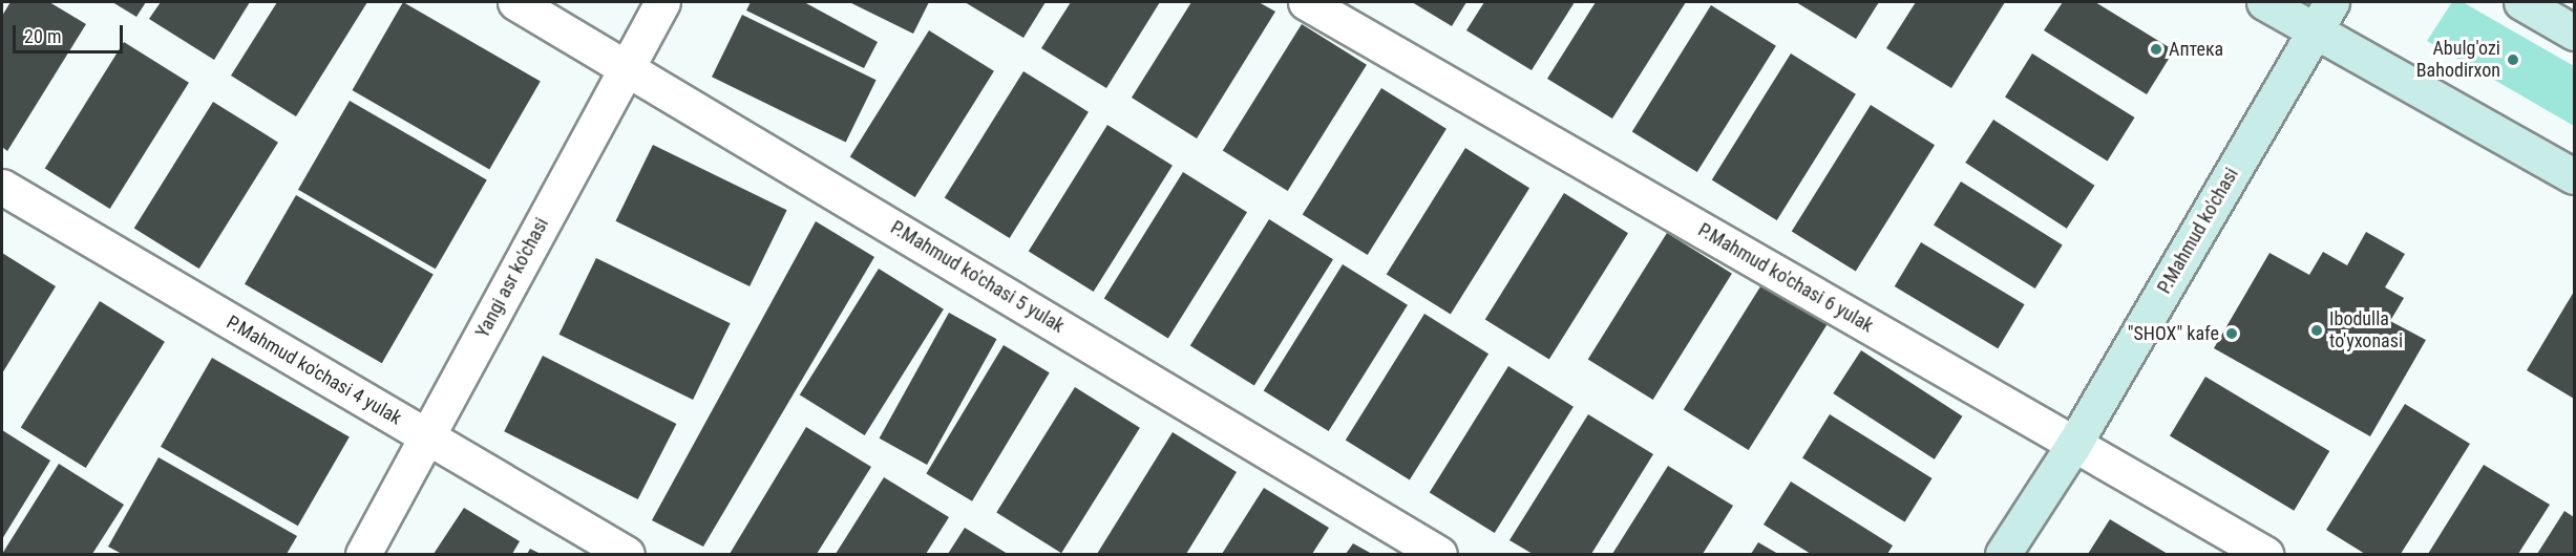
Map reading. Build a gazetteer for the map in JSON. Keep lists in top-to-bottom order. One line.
{"streets":{"street":["P.Mahmud ko'chasi","P.Mahmud ko'chasi 5 yulak","Yangi asr ko'chasi","P.Mahmud ko'chasi 6 yulak","P.Mahmud ko'chasi 4 yulak"]},"crossings":[["P.Mahmud ko'chasi","P.Mahmud ko'chasi 6 yulak"],["P.Mahmud ko'chasi 5 yulak","Yangi asr ko'chasi"],["Yangi asr ko'chasi","P.Mahmud ko'chasi 4 yulak"]],"places":["Аптека","Abulg'ozi Bahodirxon","Ibodulla to'yxonasi","\"SHOX\" kafe"],"scale_bar":"20 m"}
